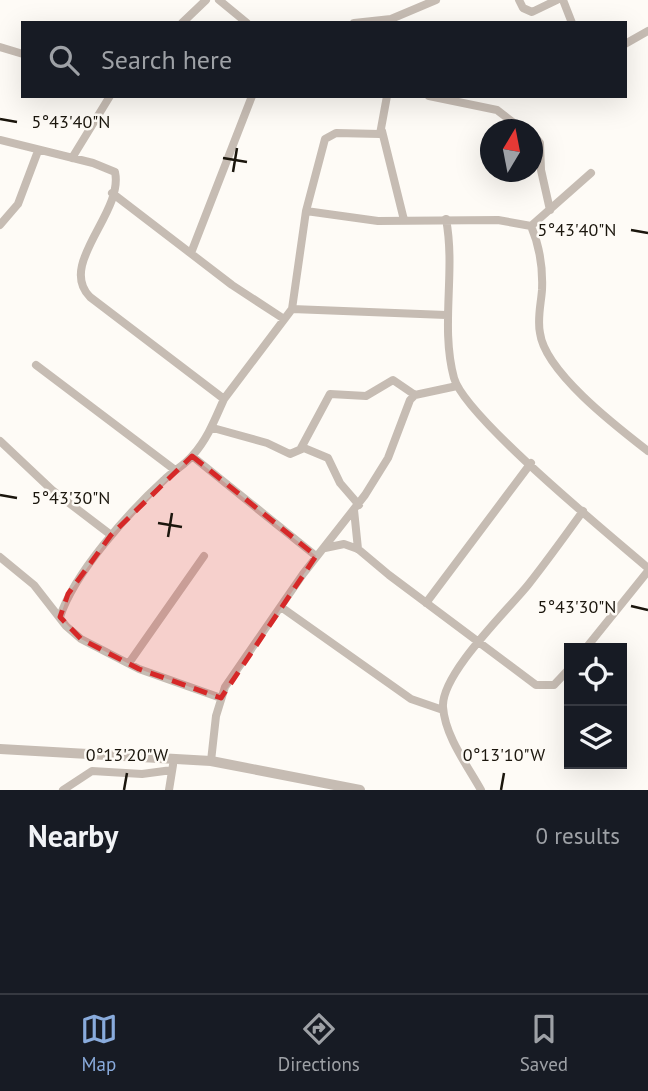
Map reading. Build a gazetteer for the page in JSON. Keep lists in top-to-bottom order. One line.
{"north":"top","page":{"search":"Search here","heading":["Nearby","0 results"],"nav":["Map","Directions","Saved"]},"coordinates":["5°43'40\"N","5°43'30\"N","0°13'20\"W","0°13'10\"W"]}
